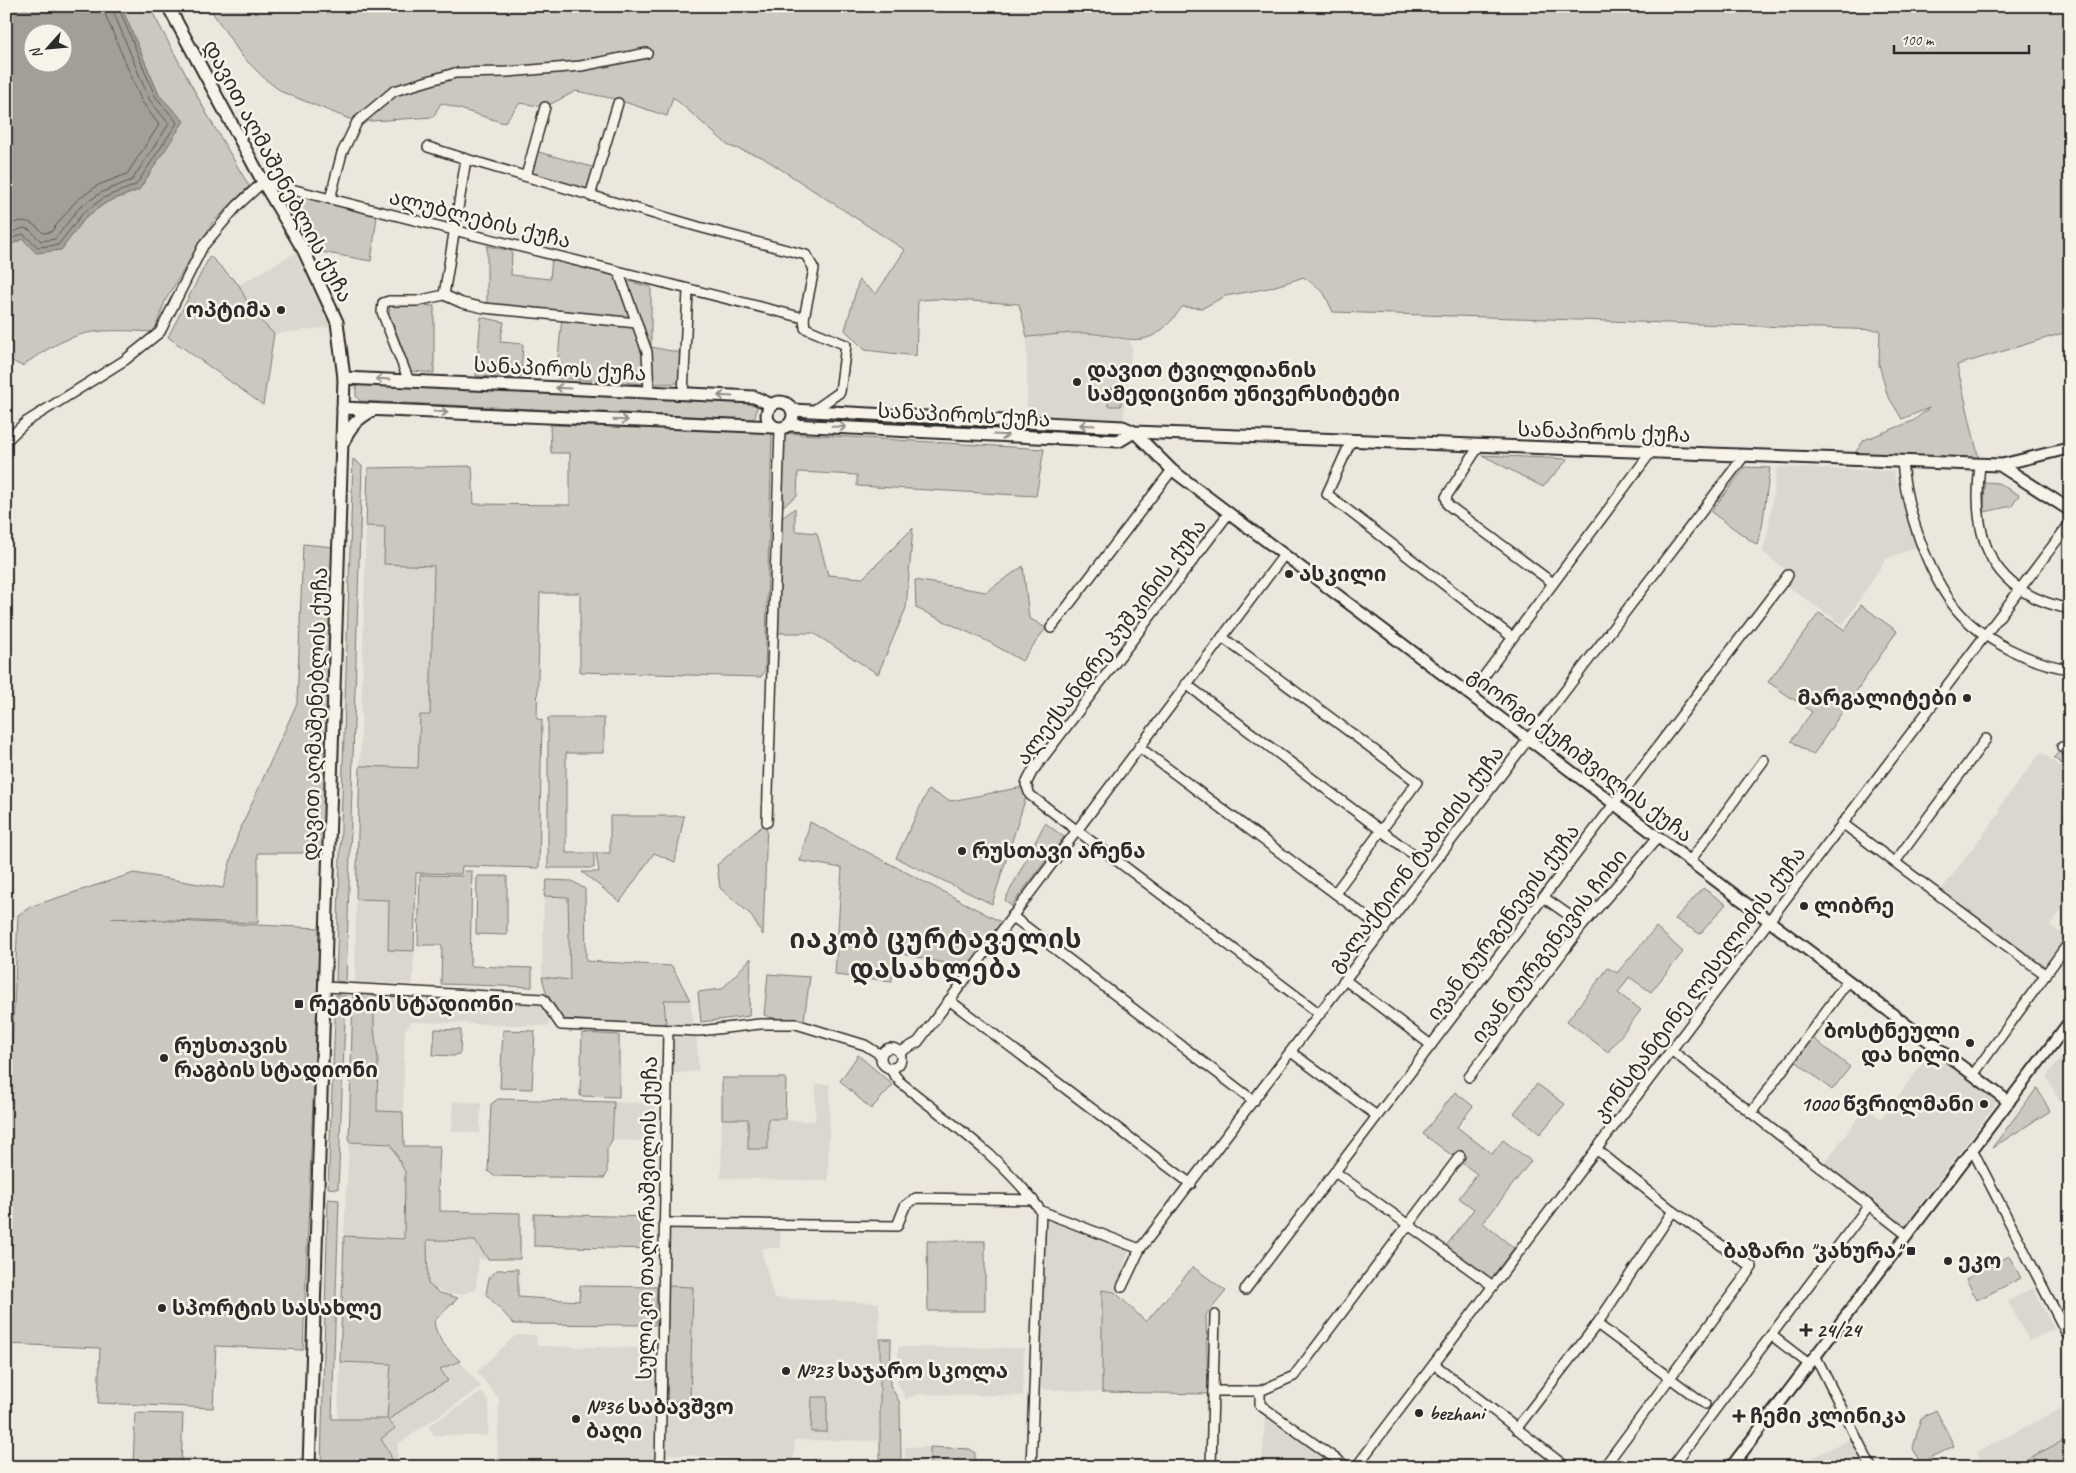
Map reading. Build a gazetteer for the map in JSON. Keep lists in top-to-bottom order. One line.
{"streets":{"main road":["დავით აღმაშენებლის ქუჩა","სანაპიროს ქუჩა"],"street":["ალუბლების ქუჩა","ალექსანდრე პუშკინის ქუჩა","გიორგი ქუჩიშვილის ქუჩა","გალაქტიონ ტაბიძის ქუჩა","ივან ტურგენევის ქუჩა","ივან ტურგენევის ჩიხი","კონსტანტინე ლესელიძის ქუჩა","სულიკო თაღორაშვილის ქუჩა"]},"crossings":[["დავით აღმაშენებლის ქუჩა","ალუბლების ქუჩა"],["დავით აღმაშენებლის ქუჩა","სანაპიროს ქუჩა"],["სანაპიროს ქუჩა","გიორგი ქუჩიშვილის ქუჩა"],["სანაპიროს ქუჩა","გალაქტიონ ტაბიძის ქუჩა"],["ალექსანდრე პუშკინის ქუჩა","გიორგი ქუჩიშვილის ქუჩა"],["გიორგი ქუჩიშვილის ქუჩა","გალაქტიონ ტაბიძის ქუჩა"],["გიორგი ქუჩიშვილის ქუჩა","ივან ტურგენევის ქუჩა"],["გიორგი ქუჩიშვილის ქუჩა","ივან ტურგენევის ჩიხი"],["გიორგი ქუჩიშვილის ქუჩა","კონსტანტინე ლესელიძის ქუჩა"]],"districts":["იაკობ ცურტაველის დასახლება"],"places":{"other":["ოპტიმა","დავით ტვილდიანის სამედიცინო უნივერსიტეტი","ასკილი","მარგალიტები","რუსთავი არენა","ლიბრე","ბოსტნეული და ხილი","რუსთავის რაგბის სტადიონი","1000 წვრილმანი","ეკო","სპორტის სასახლე","№23 საჯარო სკოლა","bezhani","№36 საბავშვო ბაღი"],"transit":["რეგბის სტადიონი","ბაზარი \"კახურა\""],"health":["24/24","ჩემი კლინიკა"]},"scale_bar":"100 m","north":"bottom left"}
